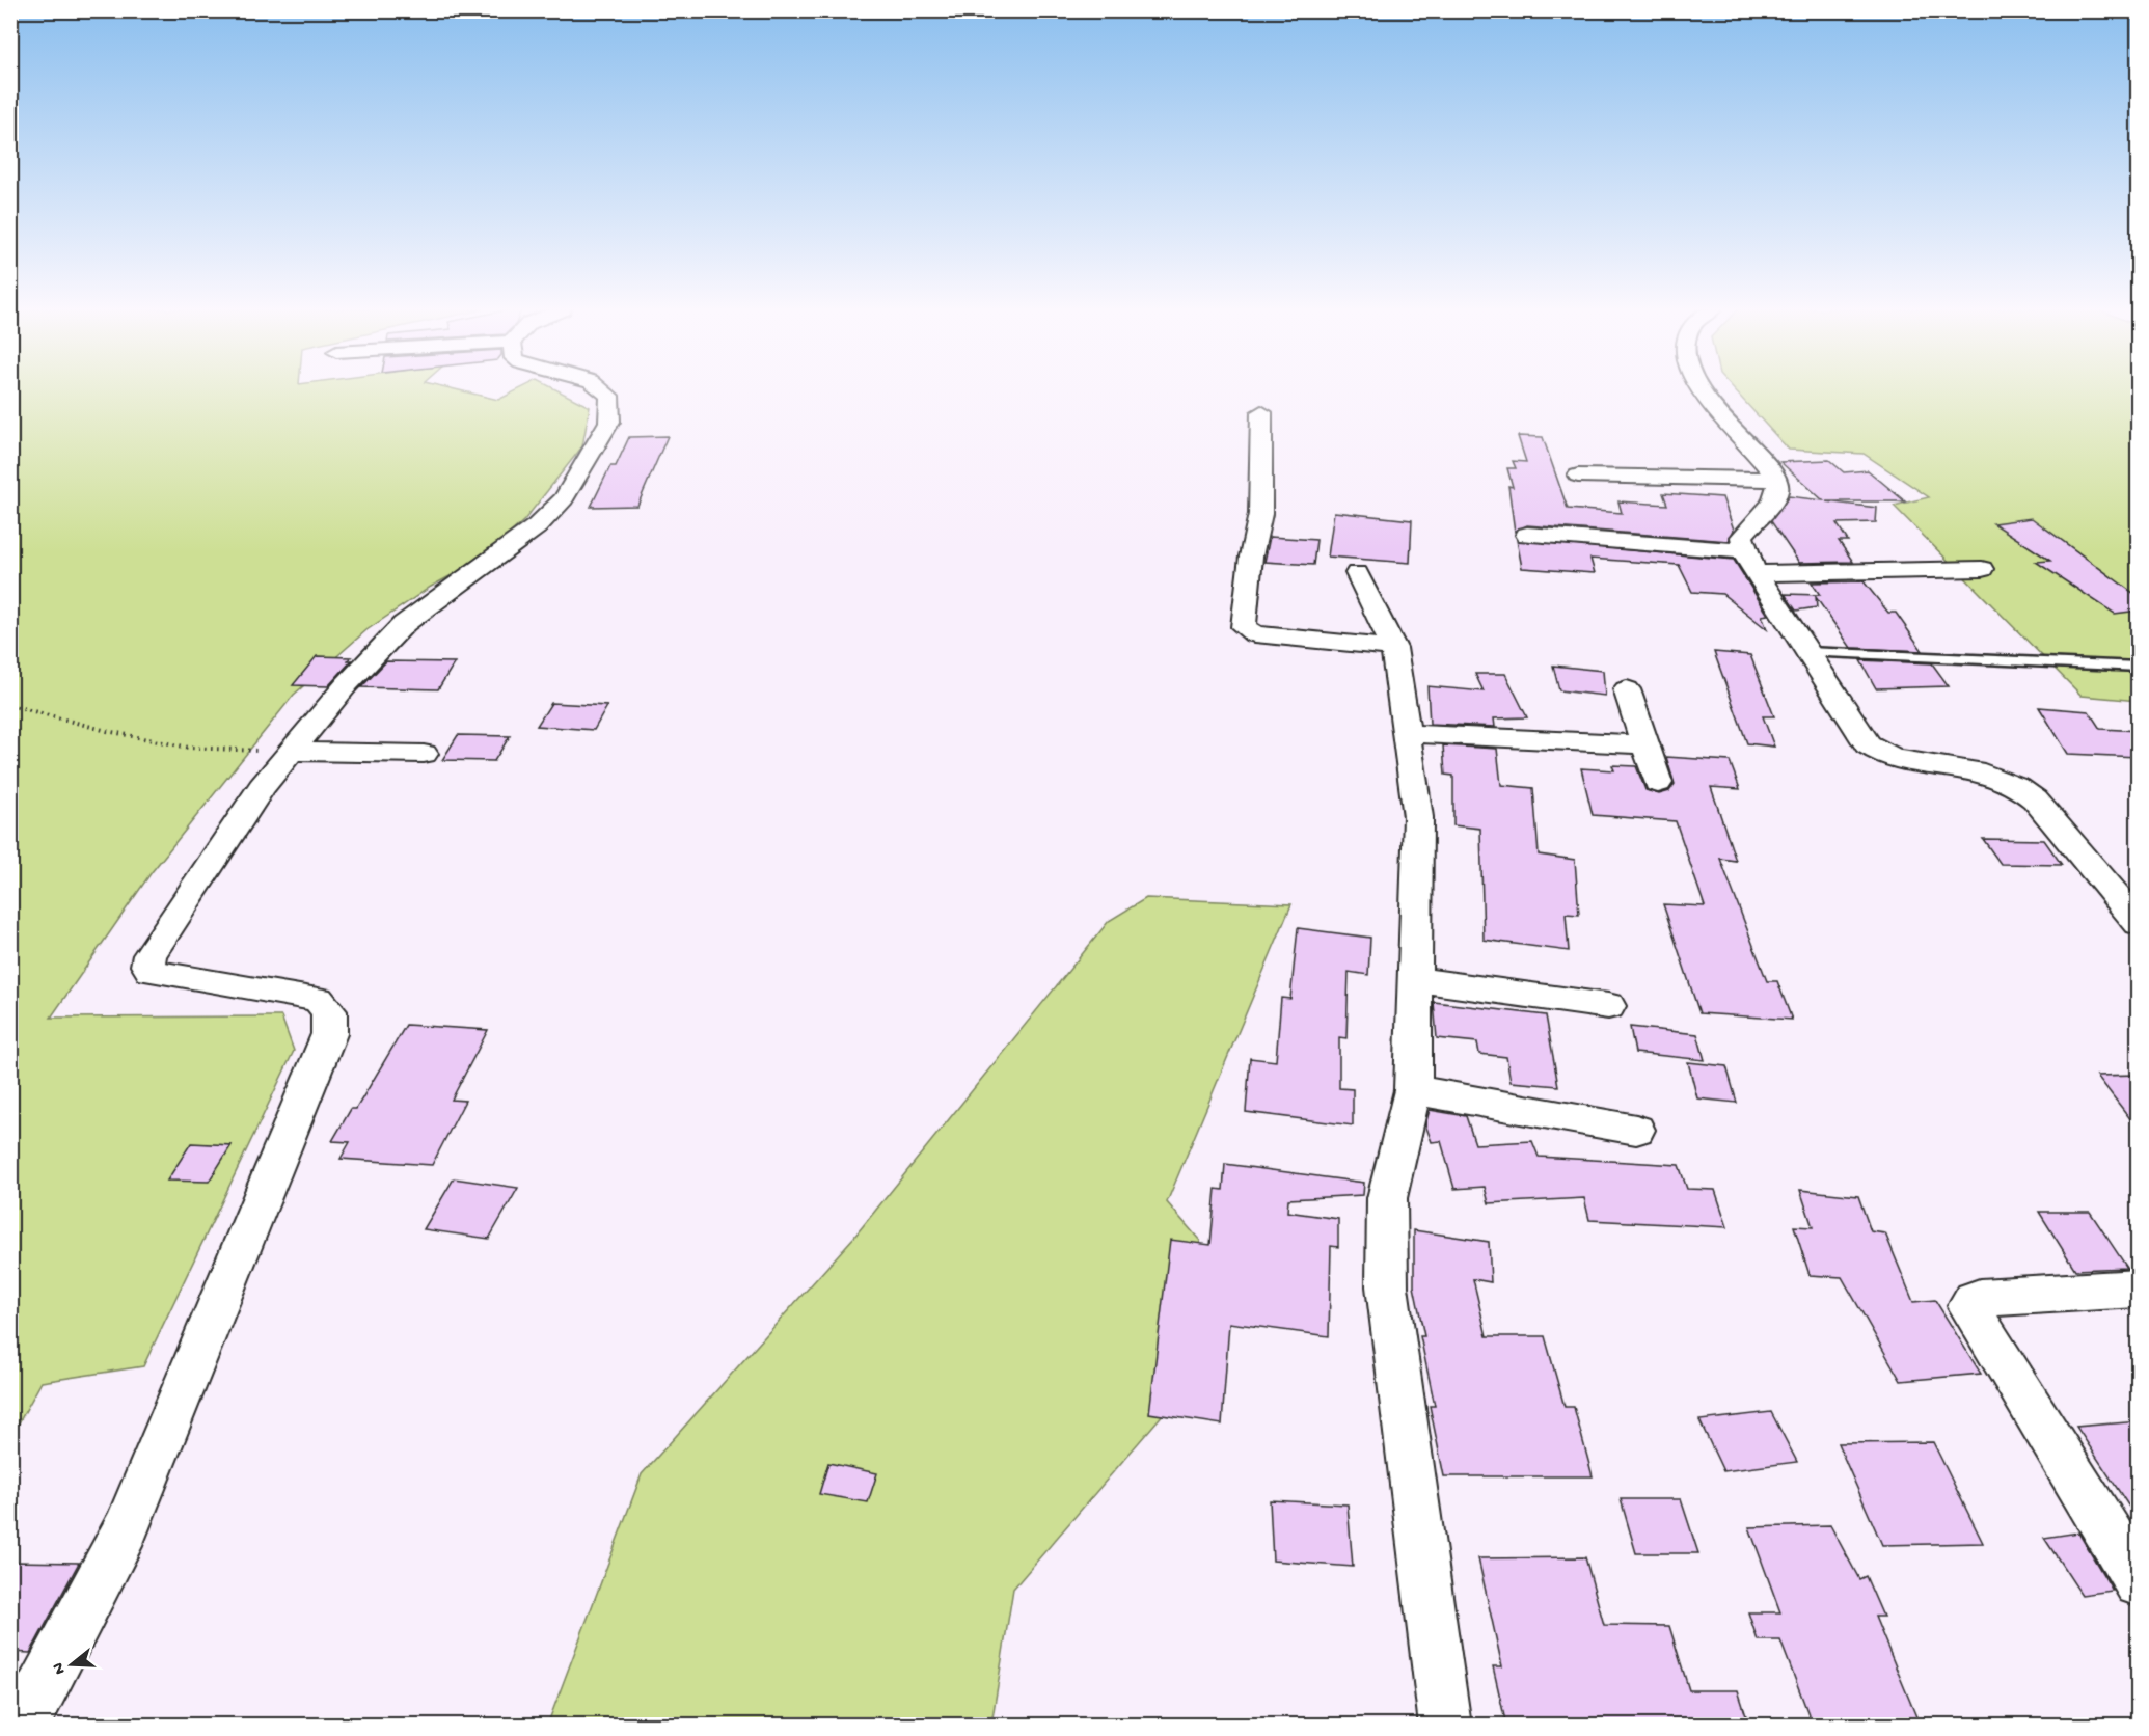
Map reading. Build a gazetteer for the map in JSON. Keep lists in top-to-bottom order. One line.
{"north":"left"}
